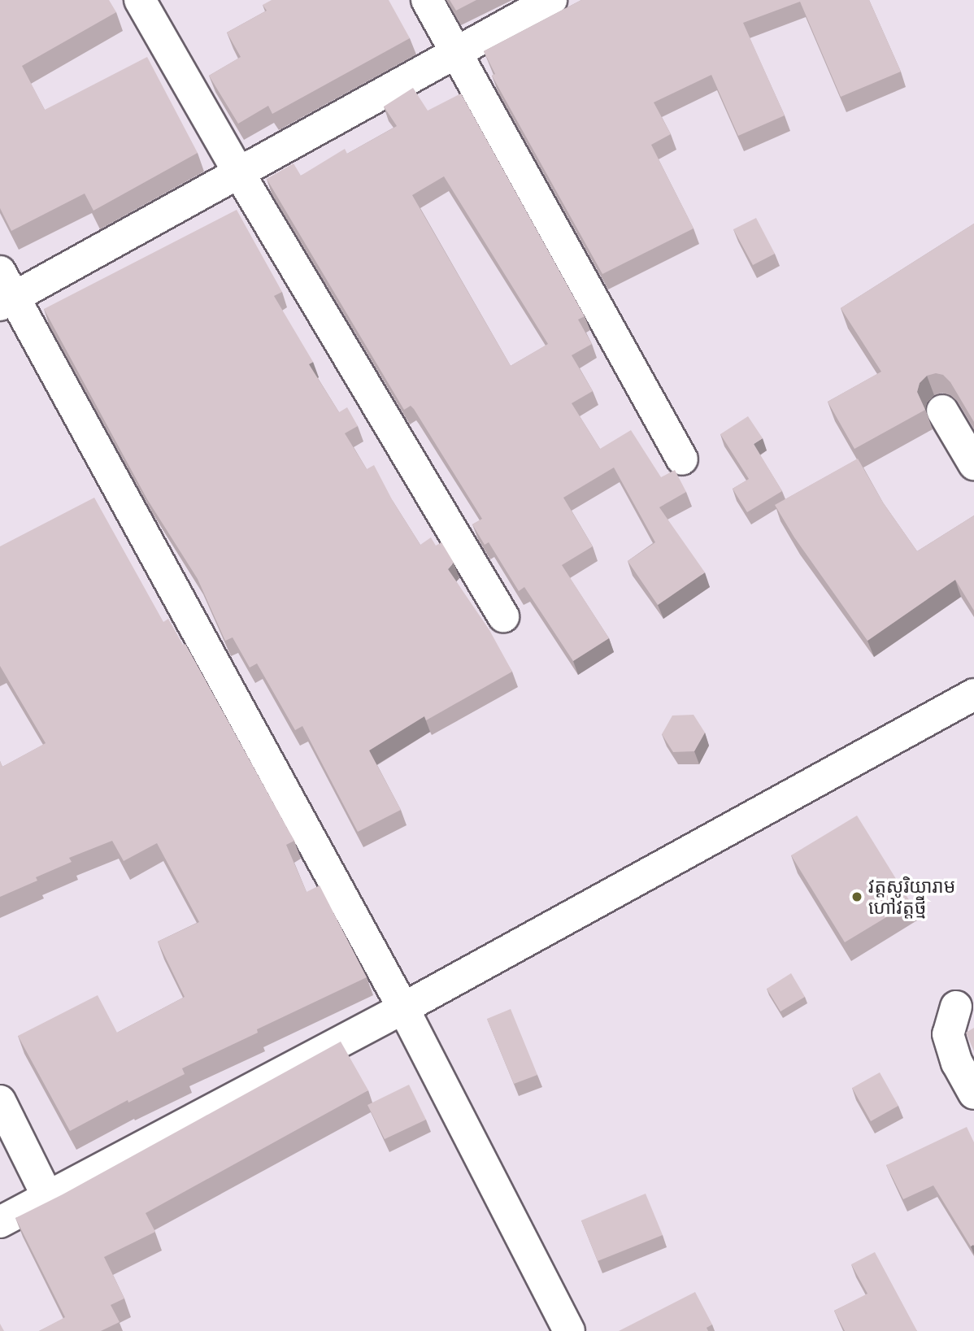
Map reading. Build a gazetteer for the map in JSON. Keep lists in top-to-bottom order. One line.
{"places":["វត្តសូរិយារាម ហៅវត្តថ្មី"]}
